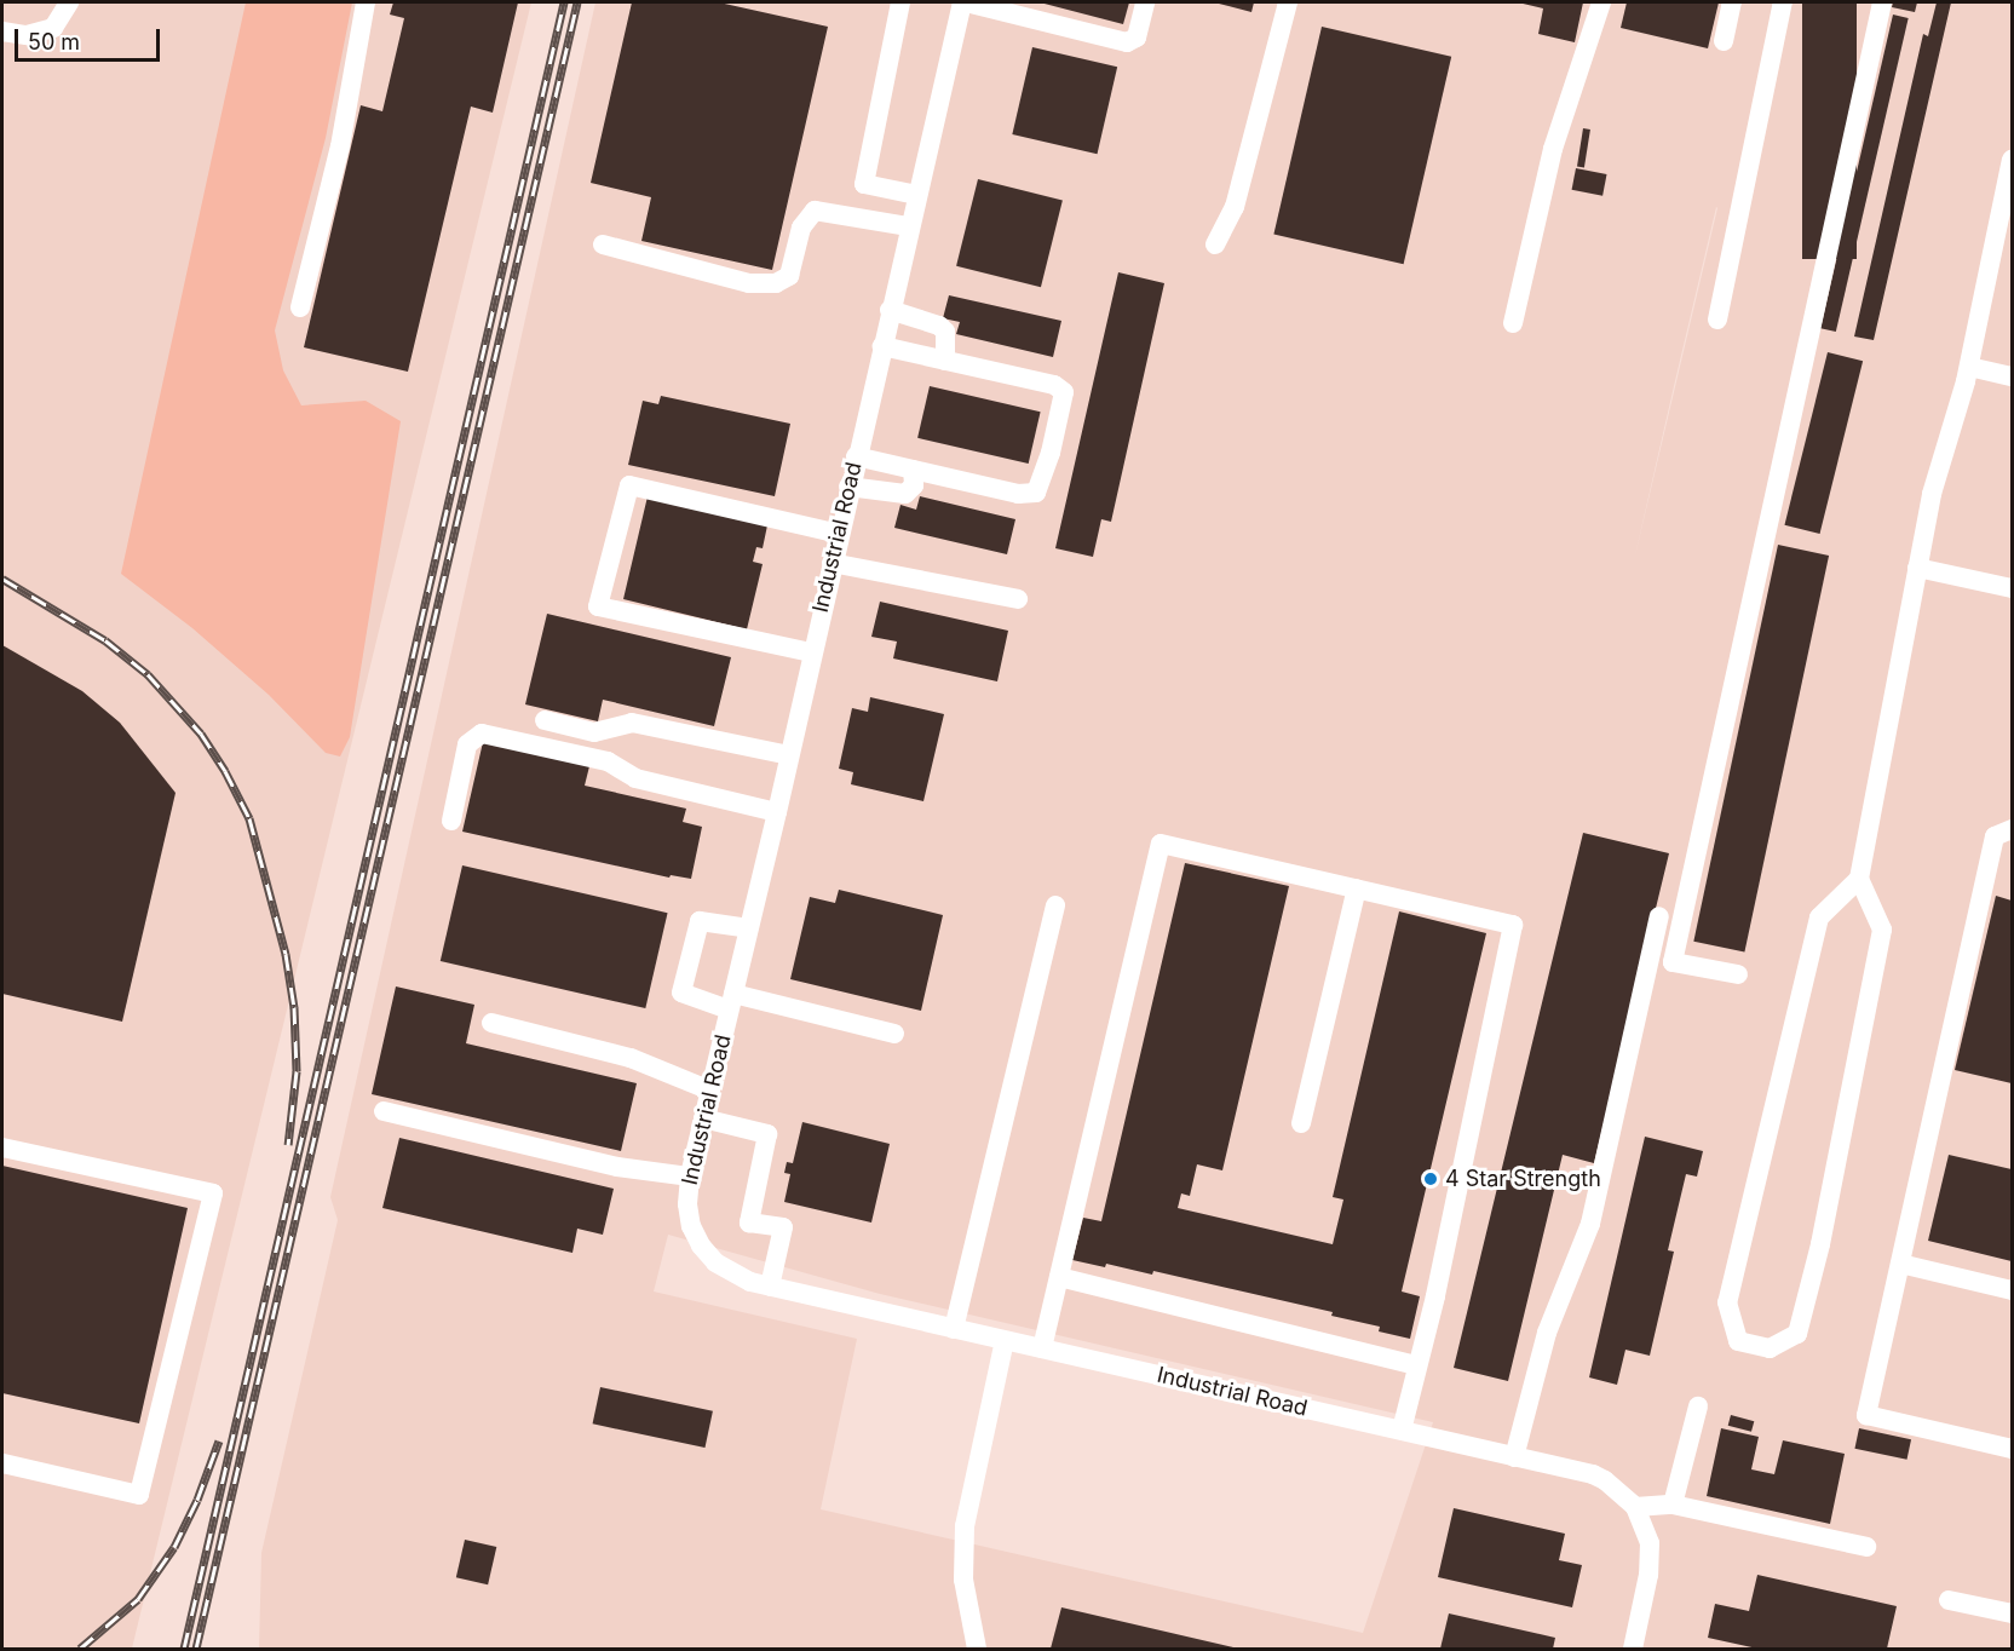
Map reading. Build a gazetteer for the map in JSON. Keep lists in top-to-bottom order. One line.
{"streets":{"street":["Industrial Road"]},"places":["4 Star Strength"],"scale_bar":"50 m"}
